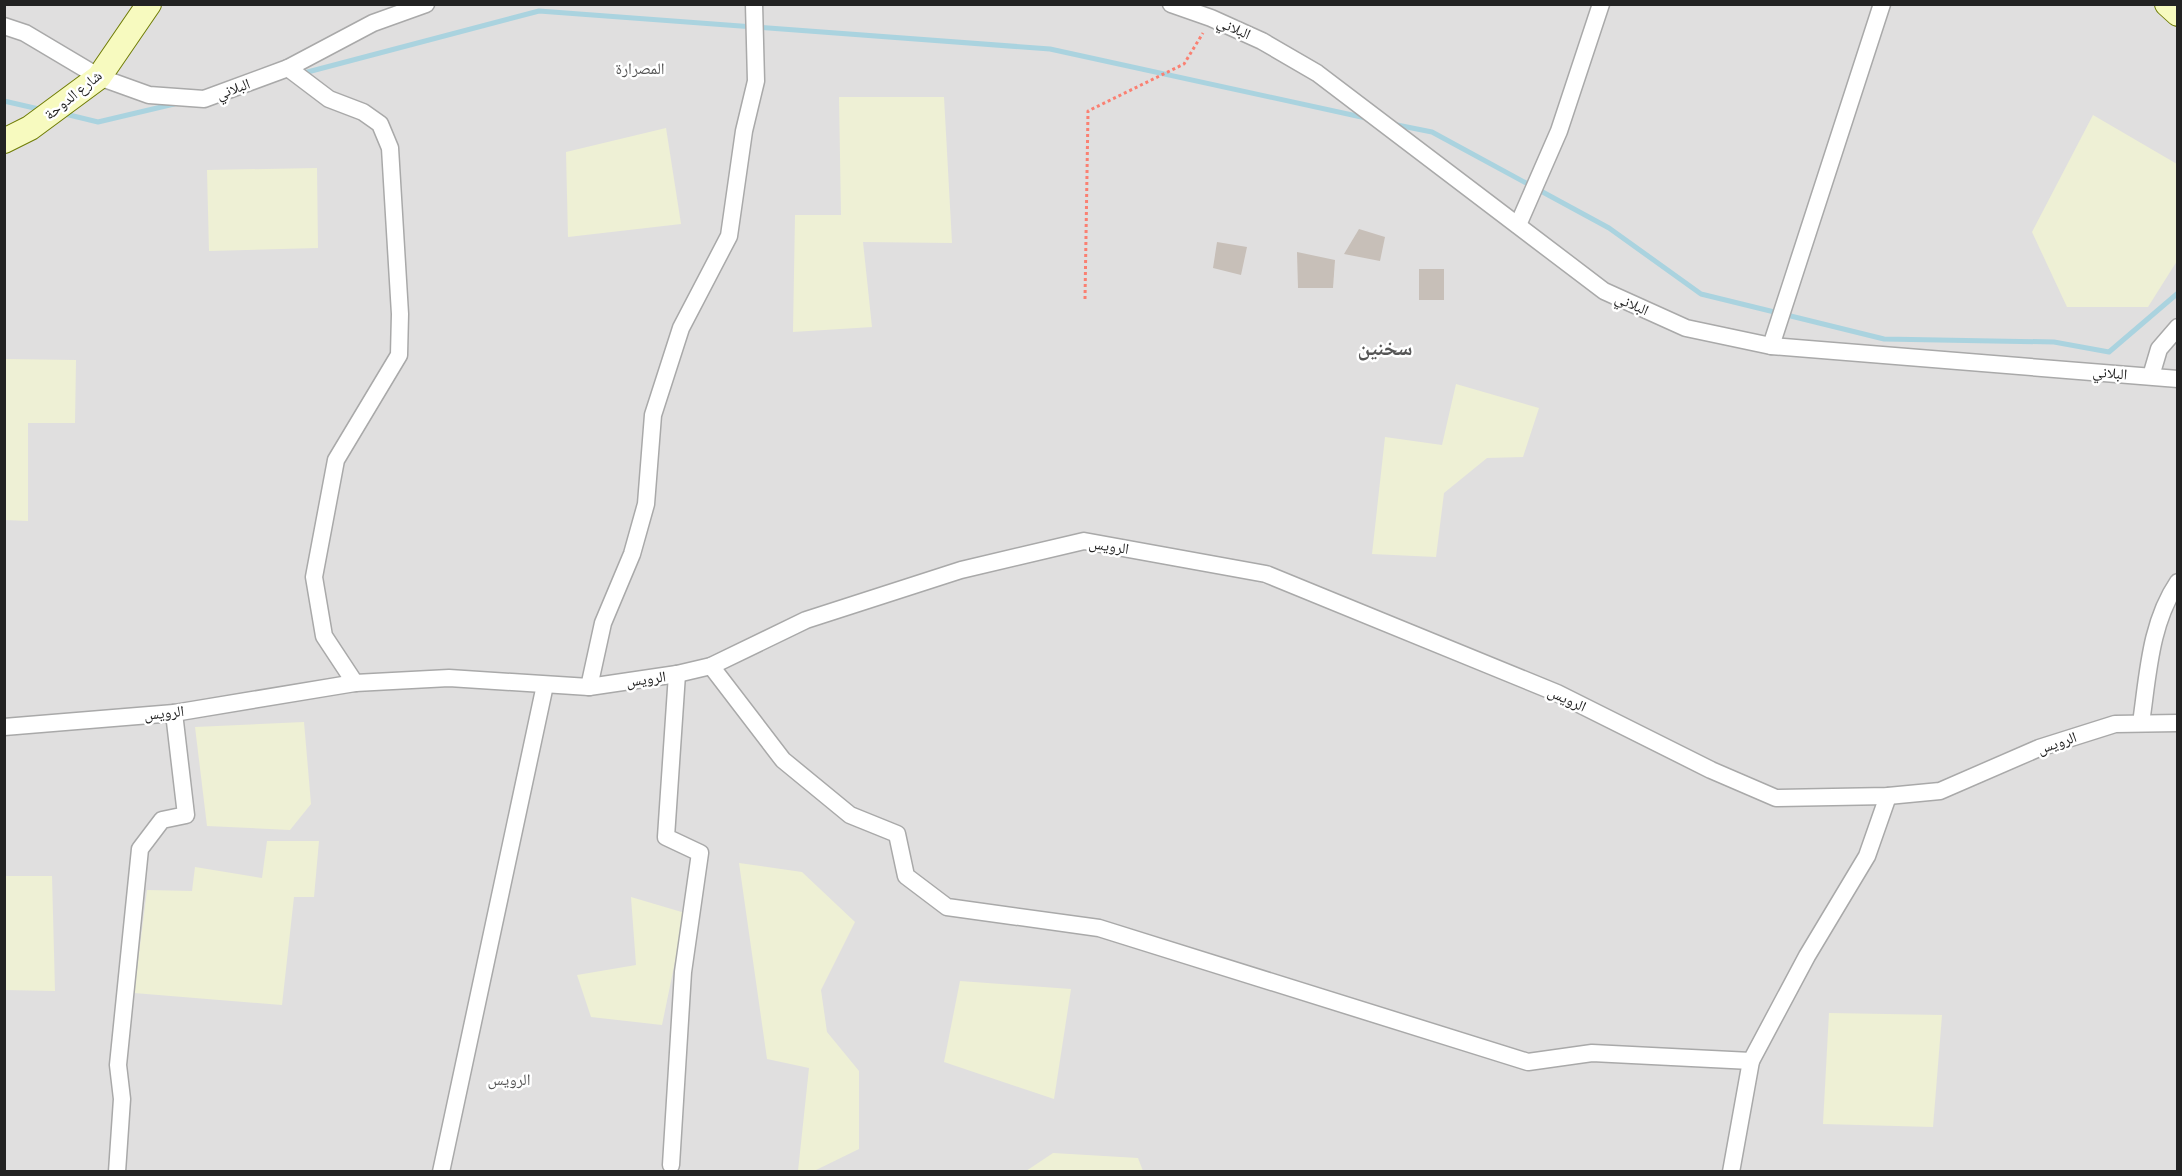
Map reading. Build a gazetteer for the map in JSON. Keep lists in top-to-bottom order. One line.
{"streets":{"street":["البلاني","شارع الدوحة","الرويس"]},"crossings":[["البلاني","شارع الدوحة"]],"districts":["المصرارة","سخنين","الرويس"]}
